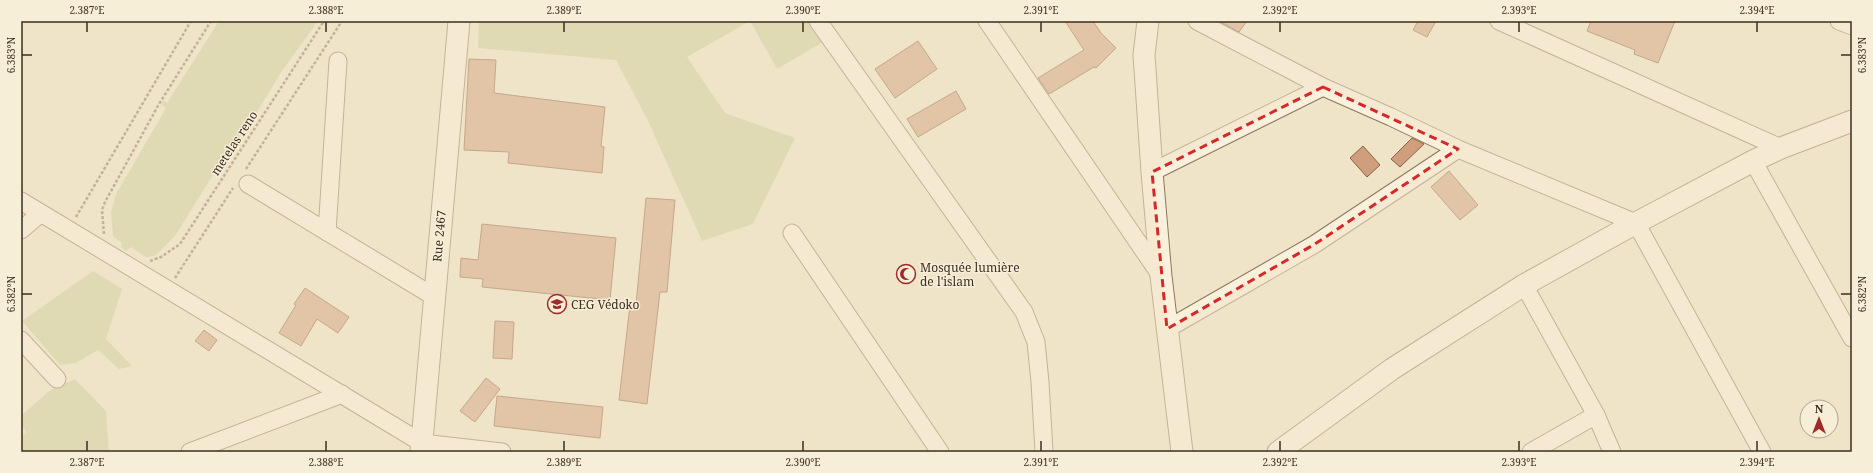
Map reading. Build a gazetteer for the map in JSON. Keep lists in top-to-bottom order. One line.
{"streets":{"street":["Rue 2467"],"path":["metelas reno"]},"places":{"mosque":["Mosquée lumière de l'islam"],"school or university":["CEG Védoko"]},"north":"top","coordinates":["2.387°E","2.388°E","2.389°E","2.390°E","2.391°E","2.392°E","2.393°E","2.394°E","6.383°N","6.382°N"]}
